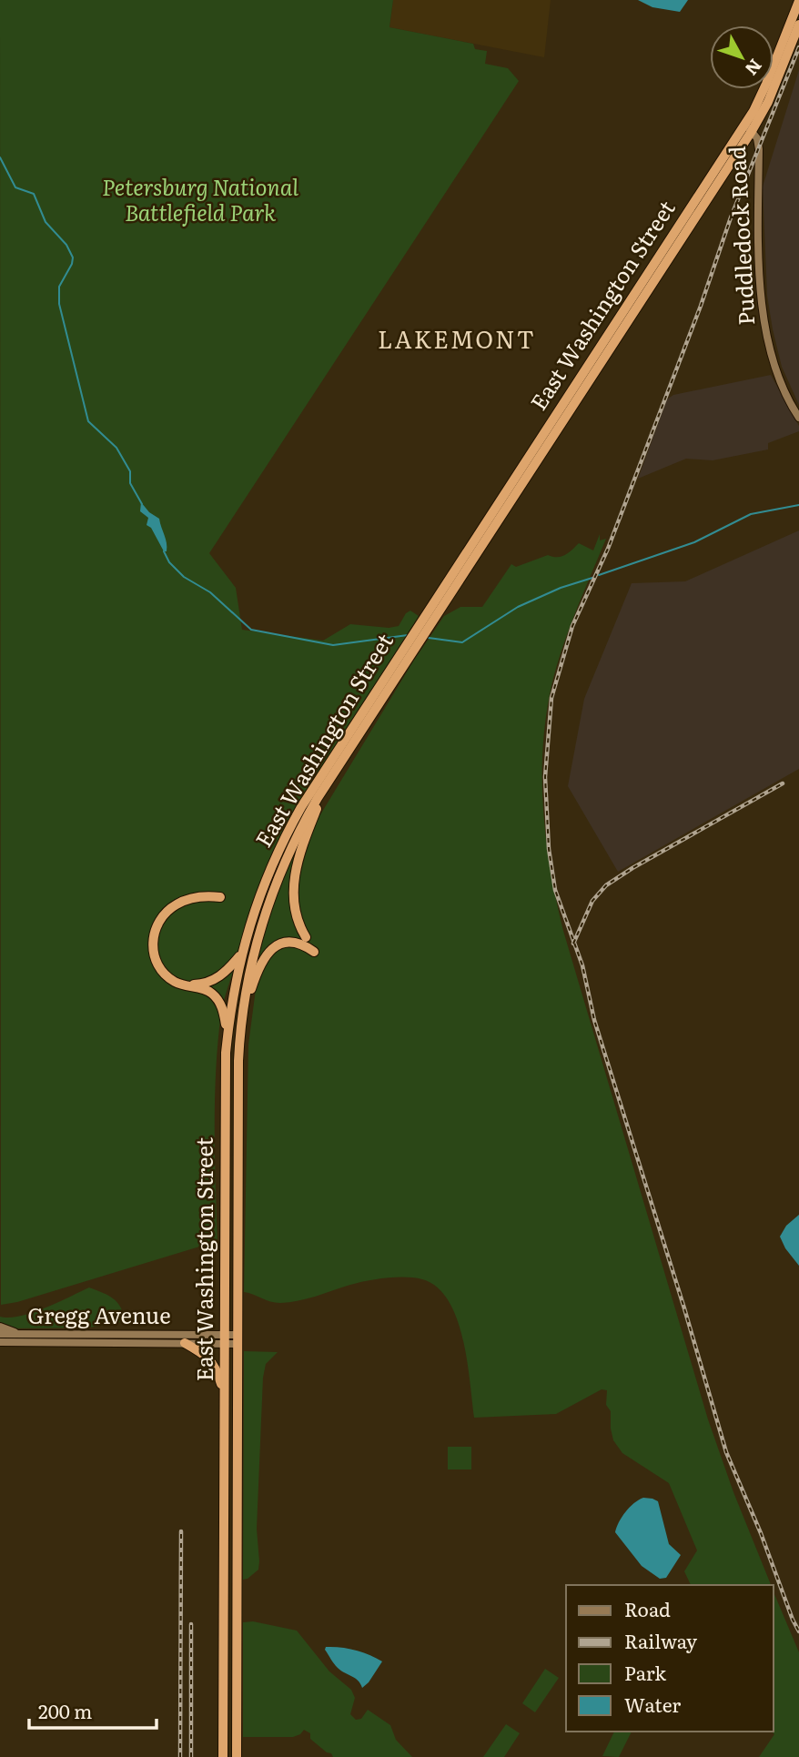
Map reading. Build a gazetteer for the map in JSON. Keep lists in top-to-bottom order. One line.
{"streets":{"highway":["East Washington Street"],"street":["Puddledock Road","Gregg Avenue"]},"crossings":[["Puddledock Road","East Washington Street"],["East Washington Street","Gregg Avenue"]],"districts":["LAKEMONT"],"parks":["Petersburg National Battlefield Park"],"legend":["Road","Railway","Park","Water"],"scale_bar":"200 m","north":"bottom right"}
